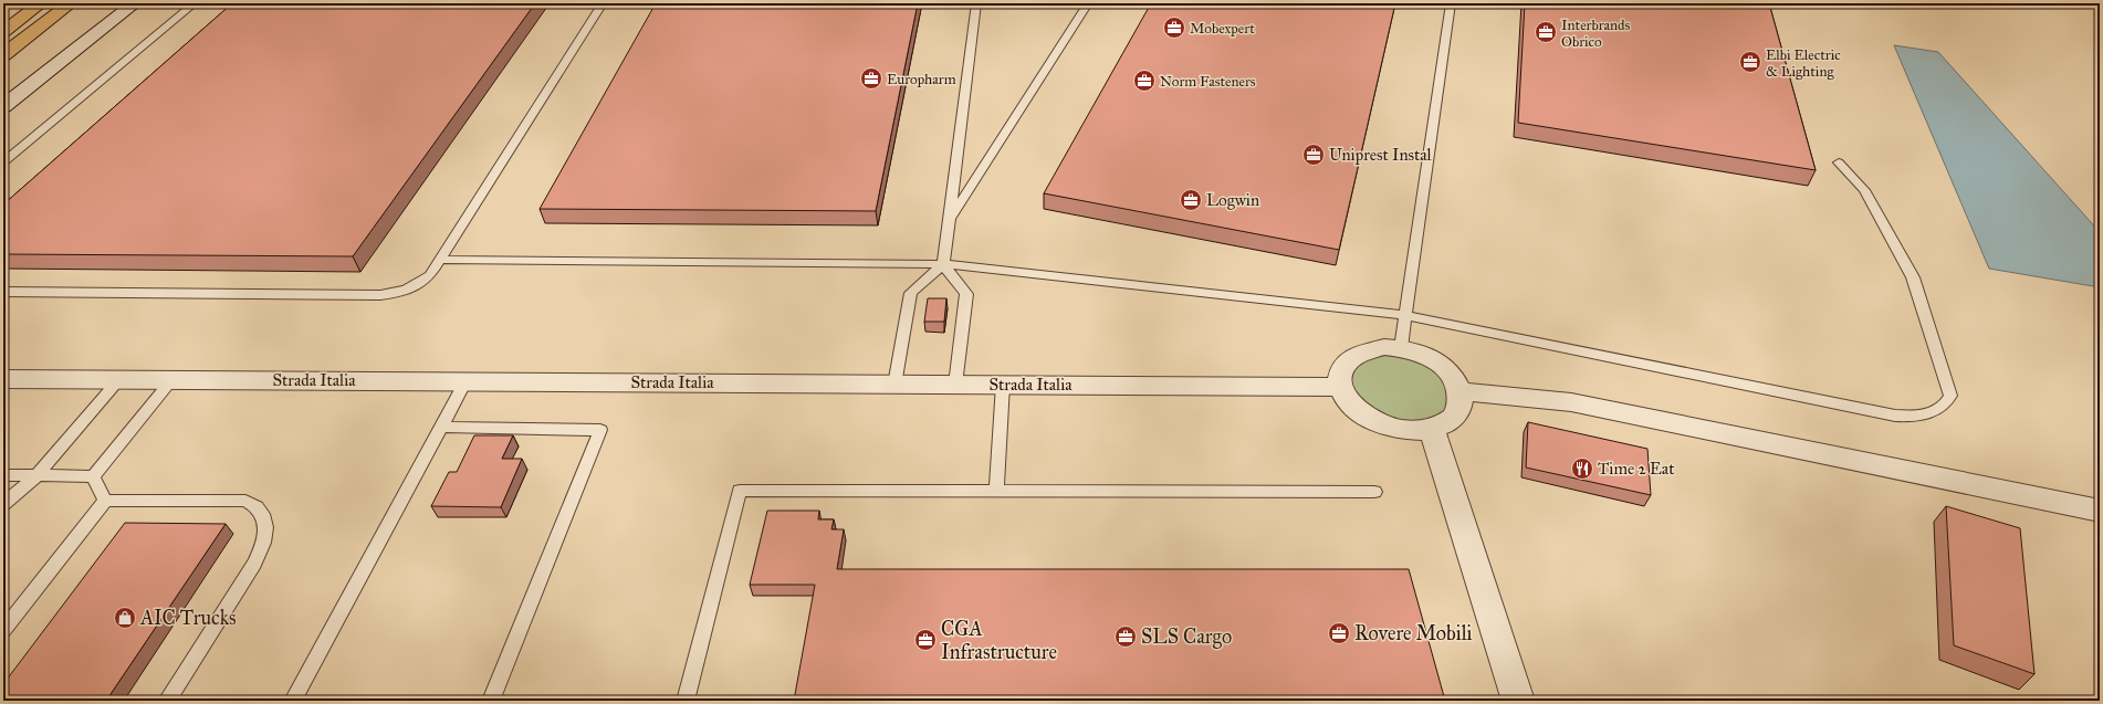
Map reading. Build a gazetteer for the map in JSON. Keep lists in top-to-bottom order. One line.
{"streets":{"street":["Strada Italia"]},"places":{"office":["Mobexpert","Interbrands Obrico","Elbi Electric & Lighting","Europharm","Norm Fasteners","Uniprest Instal","Logwin","Rovere Mobili","SLS Cargo","CGA Infrastructure"],"restaurant":["Time 2 Eat"],"shop":["AIC Trucks"]}}
